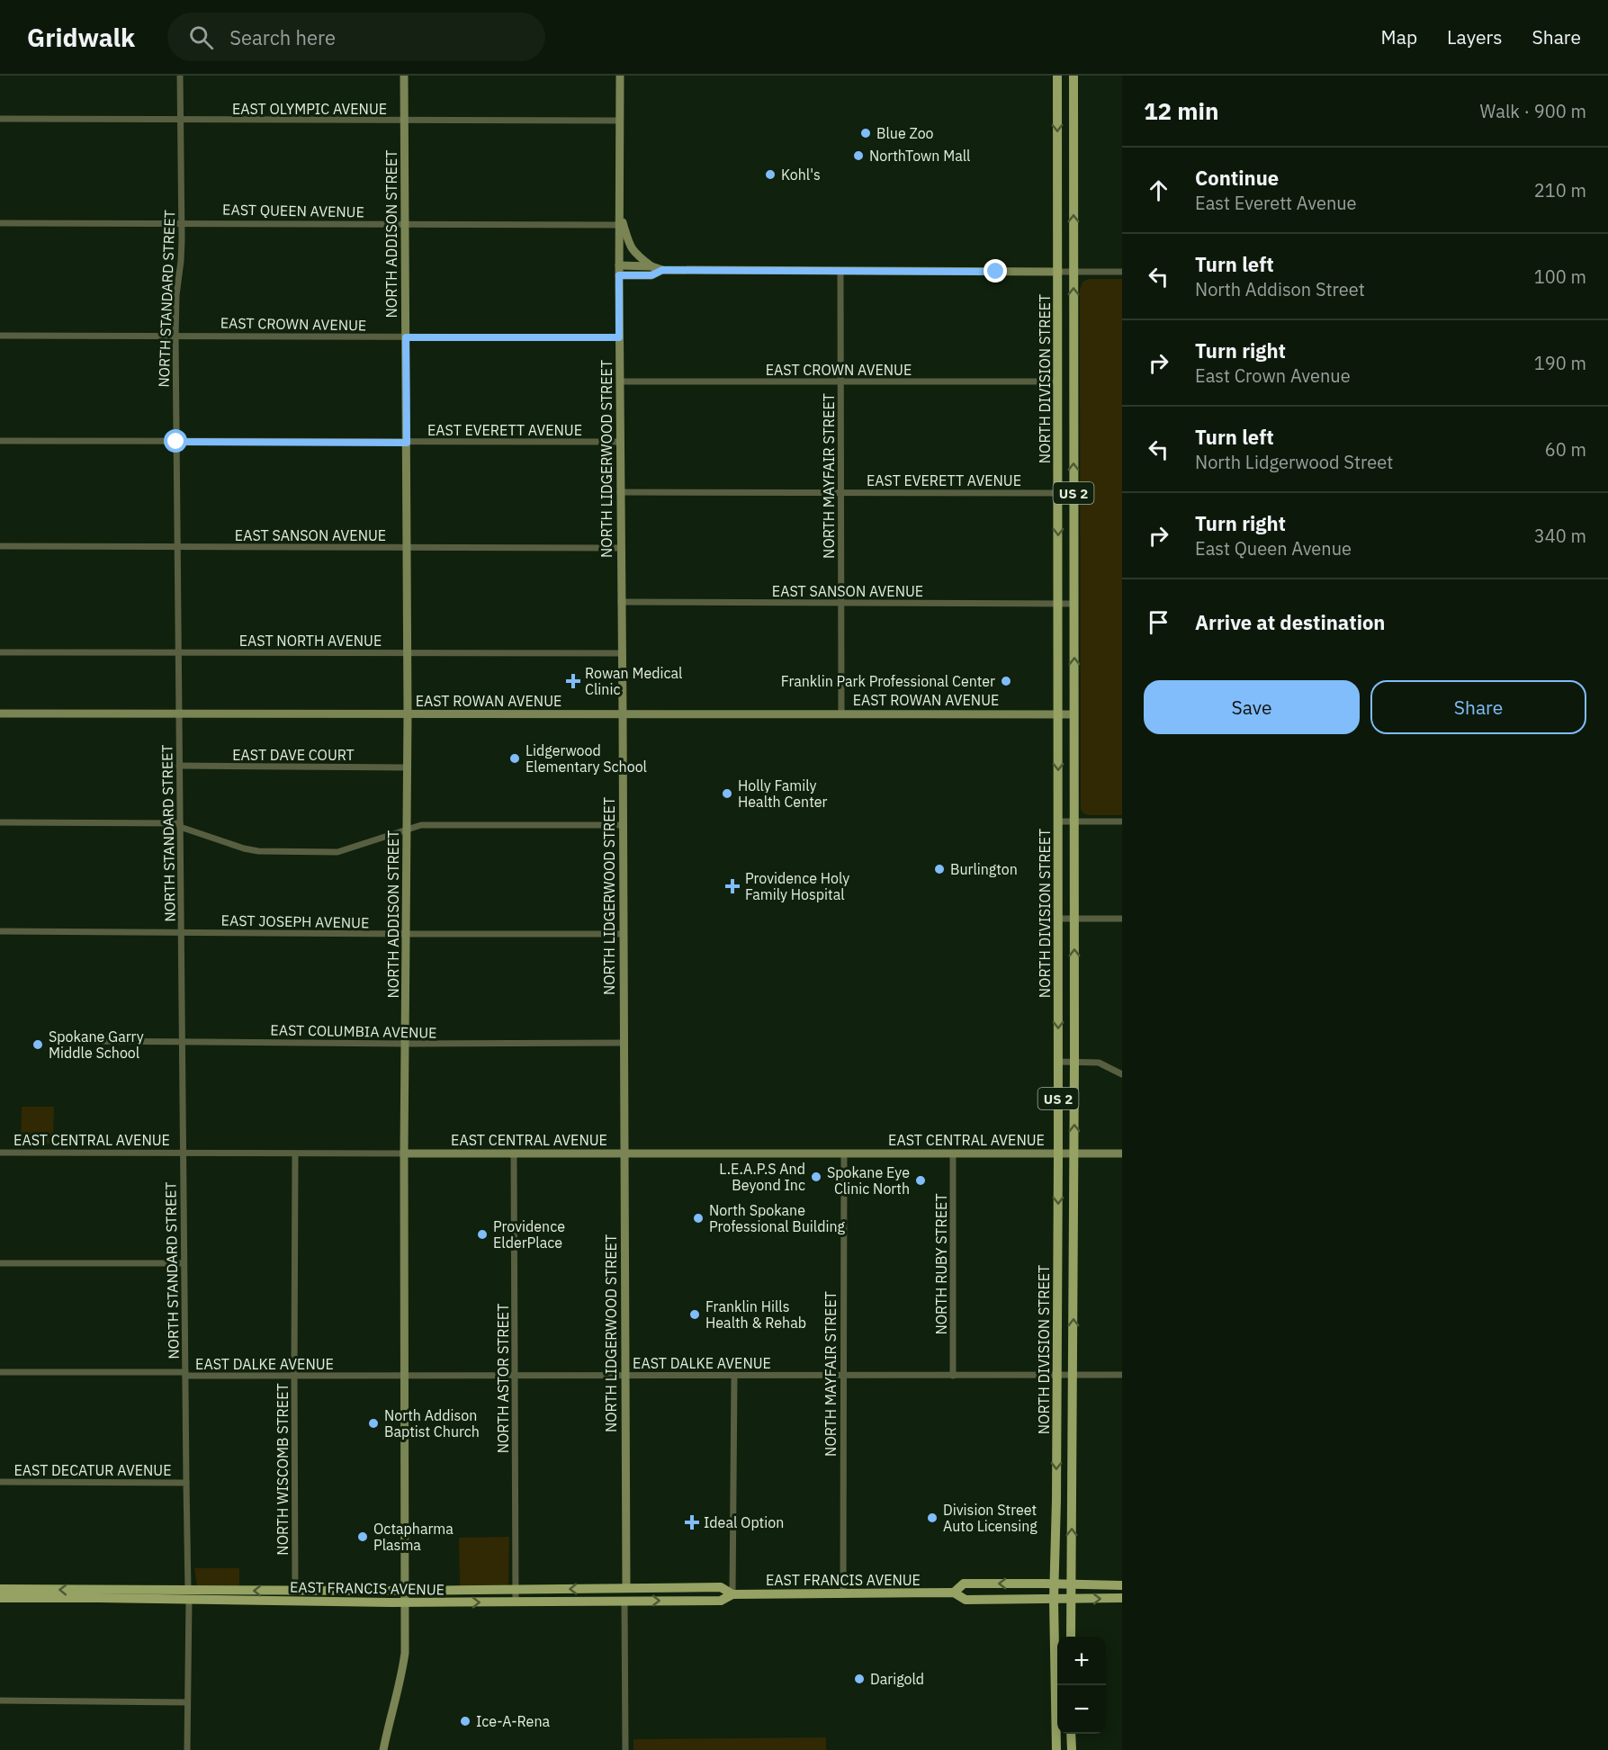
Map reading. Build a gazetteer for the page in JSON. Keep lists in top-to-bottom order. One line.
{"streets":{"main road":["NORTH DIVISION STREET","US 2","EAST FRANCIS AVENUE"],"street":["EAST OLYMPIC AVENUE","EAST QUEEN AVENUE","NORTH ADDISON STREET","NORTH STANDARD STREET","EAST CROWN AVENUE","EAST EVERETT AVENUE","NORTH LIDGERWOOD STREET","NORTH MAYFAIR STREET","EAST SANSON AVENUE","EAST NORTH AVENUE","EAST ROWAN AVENUE","EAST DAVE COURT","EAST JOSEPH AVENUE","EAST COLUMBIA AVENUE","EAST CENTRAL AVENUE","NORTH RUBY STREET","EAST DALKE AVENUE","NORTH ASTOR STREET","NORTH WISCOMB STREET","EAST DECATUR AVENUE"]},"crossings":[["EAST OLYMPIC AVENUE","NORTH ADDISON STREET"],["EAST OLYMPIC AVENUE","NORTH STANDARD STREET"],["EAST OLYMPIC AVENUE","NORTH LIDGERWOOD STREET"],["EAST QUEEN AVENUE","NORTH ADDISON STREET"],["EAST QUEEN AVENUE","NORTH STANDARD STREET"],["EAST QUEEN AVENUE","NORTH LIDGERWOOD STREET"],["NORTH ADDISON STREET","EAST CROWN AVENUE"],["NORTH ADDISON STREET","EAST EVERETT AVENUE"],["NORTH ADDISON STREET","EAST SANSON AVENUE"],["NORTH ADDISON STREET","EAST NORTH AVENUE"],["NORTH ADDISON STREET","EAST ROWAN AVENUE"],["NORTH ADDISON STREET","EAST DAVE COURT"],["NORTH ADDISON STREET","EAST JOSEPH AVENUE"],["NORTH ADDISON STREET","EAST COLUMBIA AVENUE"],["NORTH ADDISON STREET","EAST CENTRAL AVENUE"],["NORTH ADDISON STREET","EAST DALKE AVENUE"],["NORTH ADDISON STREET","EAST FRANCIS AVENUE"],["NORTH STANDARD STREET","EAST CROWN AVENUE"],["NORTH STANDARD STREET","EAST EVERETT AVENUE"],["NORTH STANDARD STREET","EAST SANSON AVENUE"],["NORTH STANDARD STREET","EAST NORTH AVENUE"],["NORTH STANDARD STREET","EAST ROWAN AVENUE"],["NORTH STANDARD STREET","EAST DAVE COURT"],["NORTH STANDARD STREET","EAST JOSEPH AVENUE"],["NORTH STANDARD STREET","EAST COLUMBIA AVENUE"],["NORTH STANDARD STREET","EAST CENTRAL AVENUE"],["NORTH STANDARD STREET","EAST DALKE AVENUE"],["NORTH STANDARD STREET","EAST DECATUR AVENUE"],["NORTH STANDARD STREET","EAST FRANCIS AVENUE"],["EAST CROWN AVENUE","NORTH DIVISION STREET"],["EAST CROWN AVENUE","NORTH LIDGERWOOD STREET"],["EAST CROWN AVENUE","NORTH MAYFAIR STREET"],["NORTH DIVISION STREET","EAST EVERETT AVENUE"],["NORTH DIVISION STREET","EAST SANSON AVENUE"],["NORTH DIVISION STREET","EAST ROWAN AVENUE"],["NORTH DIVISION STREET","EAST CENTRAL AVENUE"],["NORTH DIVISION STREET","EAST DALKE AVENUE"],["NORTH DIVISION STREET","EAST FRANCIS AVENUE"],["EAST EVERETT AVENUE","NORTH LIDGERWOOD STREET"],["EAST EVERETT AVENUE","NORTH MAYFAIR STREET"],["NORTH LIDGERWOOD STREET","EAST SANSON AVENUE"],["NORTH LIDGERWOOD STREET","EAST NORTH AVENUE"],["NORTH LIDGERWOOD STREET","EAST ROWAN AVENUE"],["NORTH LIDGERWOOD STREET","EAST JOSEPH AVENUE"],["NORTH LIDGERWOOD STREET","EAST COLUMBIA AVENUE"],["NORTH LIDGERWOOD STREET","EAST CENTRAL AVENUE"],["NORTH LIDGERWOOD STREET","EAST DALKE AVENUE"],["NORTH LIDGERWOOD STREET","EAST FRANCIS AVENUE"],["NORTH MAYFAIR STREET","EAST SANSON AVENUE"],["NORTH MAYFAIR STREET","EAST ROWAN AVENUE"],["NORTH MAYFAIR STREET","EAST CENTRAL AVENUE"],["NORTH MAYFAIR STREET","EAST DALKE AVENUE"],["NORTH MAYFAIR STREET","EAST FRANCIS AVENUE"],["EAST CENTRAL AVENUE","NORTH RUBY STREET"],["EAST CENTRAL AVENUE","NORTH ASTOR STREET"],["EAST CENTRAL AVENUE","NORTH WISCOMB STREET"],["NORTH RUBY STREET","EAST DALKE AVENUE"],["EAST DALKE AVENUE","NORTH ASTOR STREET"],["EAST DALKE AVENUE","NORTH WISCOMB STREET"],["NORTH ASTOR STREET","EAST FRANCIS AVENUE"],["NORTH WISCOMB STREET","EAST FRANCIS AVENUE"]],"places":{"other":["Blue Zoo","NorthTown Mall","Kohl's","Franklin Park Professional Center","Lidgerwood Elementary School","Holly Family Health Center","Burlington","Spokane Garry Middle School","L.E.A.P.S And Beyond Inc","Spokane Eye Clinic North","North Spokane Professional Building","Providence ElderPlace","Franklin Hills Health & Rehab","North Addison Baptist Church","Division Street Auto Licensing","Octapharma Plasma","Darigold","Ice-A-Rena"],"health":["Rowan Medical Clinic","Providence Holy Family Hospital","Ideal Option"]},"page":{"header":"Gridwalk","search":"Search here","nav":["Map","Layers","Share"],"heading":["12 min","Walk · 900 m"],"list":[["Continue","East Everett Avenue","210 m"],["Turn left","North Addison Street","100 m"],["Turn right","East Crown Avenue","190 m"],["Turn left","North Lidgerwood Street","60 m"],["Turn right","East Queen Avenue","340 m"],"Arrive at destination"],"buttons":["Save","Share"],"map_buttons":["+","−"]}}
